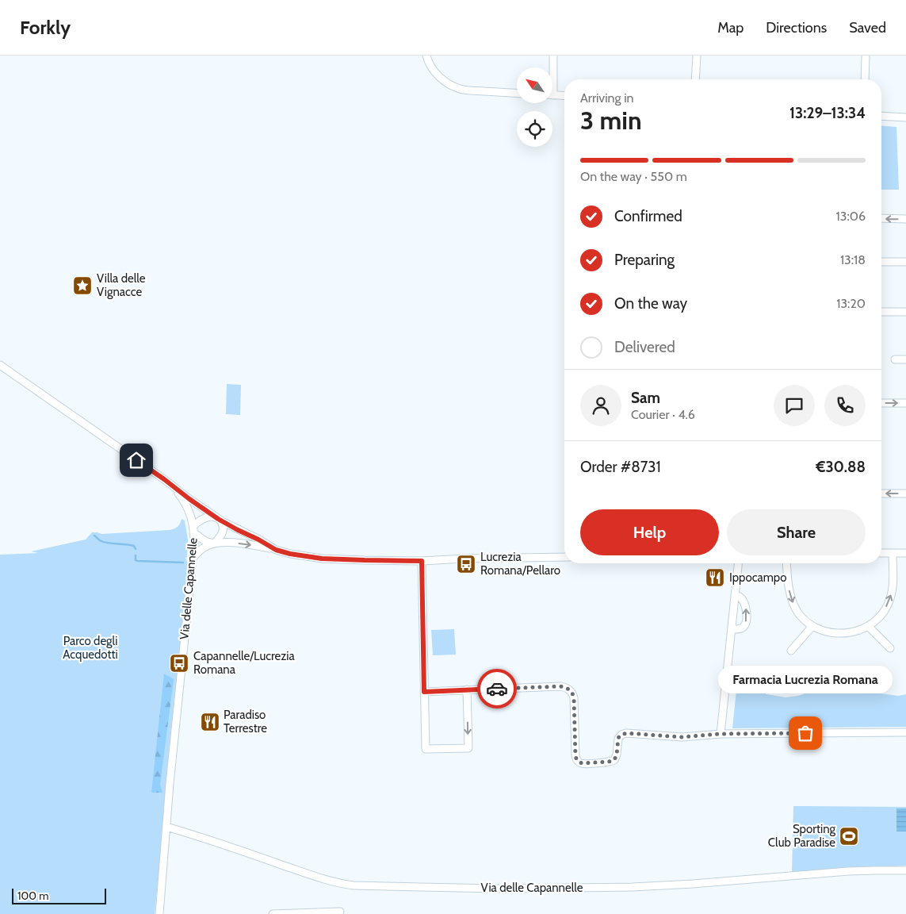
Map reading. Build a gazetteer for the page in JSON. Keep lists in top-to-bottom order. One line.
{"streets":{"street":["Via delle Capannelle"]},"parks":["Parco degli Acquedotti"],"places":{"place":["Villa delle Vignacce"],"bus stop":["Lucrezia Romana/Pellaro","Capannelle/Lucrezia Romana"],"restaurant":["Ippocampo","Paradiso Terrestre"],"other":["Farmacia Lucrezia Romana"],"sports":["Sporting Club Paradise"]},"scale_bar":"100 m","north":"top left","page":{"header":"Forkly","nav":["Map","Directions","Saved"],"heading":["3 min","Arriving in","13:29–13:34"],"panel":["Sam","Courier · 4.6","Order #8731","€30.88"],"bar":"On the way · 550 m","list":[["Confirmed","13:06"],["Preparing","13:18"],["On the way","13:20"],"Delivered"],"buttons":["Help","Share"],"bubble":"Farmacia Lucrezia Romana","scale":"100 m"}}
